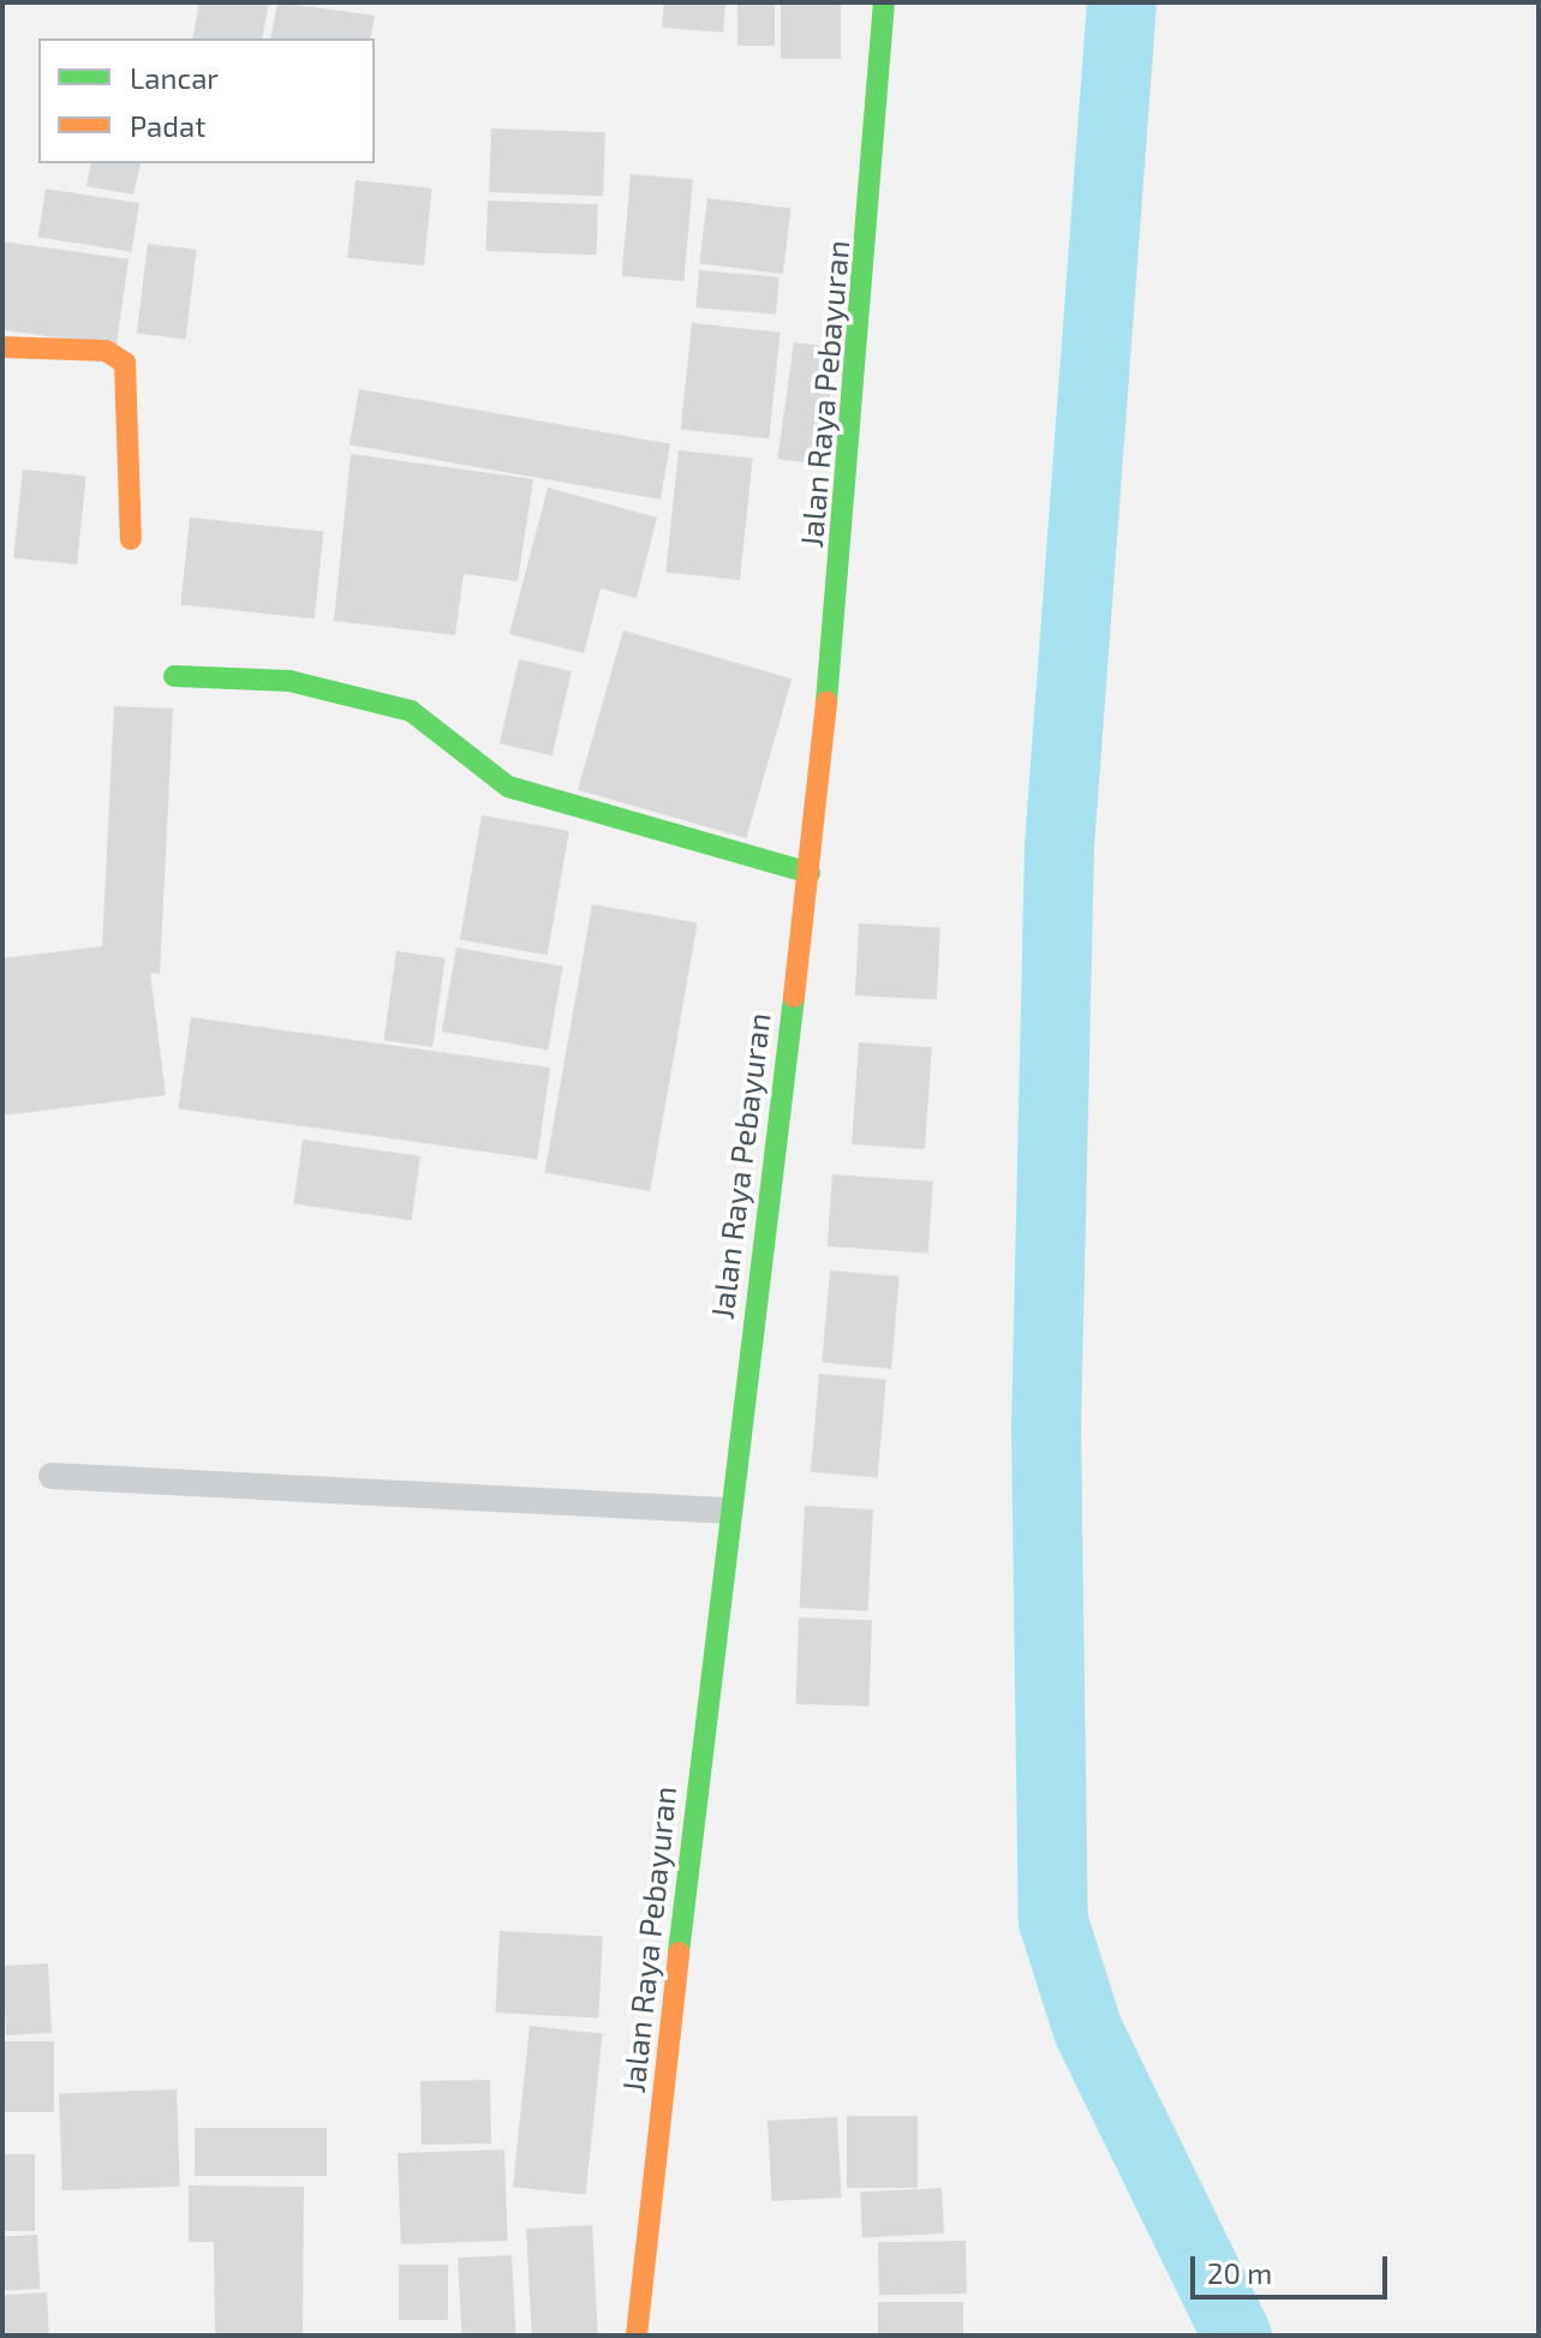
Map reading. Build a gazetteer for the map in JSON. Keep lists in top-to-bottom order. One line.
{"streets":{"main road":["Jalan Raya Pebayuran"]},"legend":["Lancar","Padat"],"scale_bar":"20 m"}
